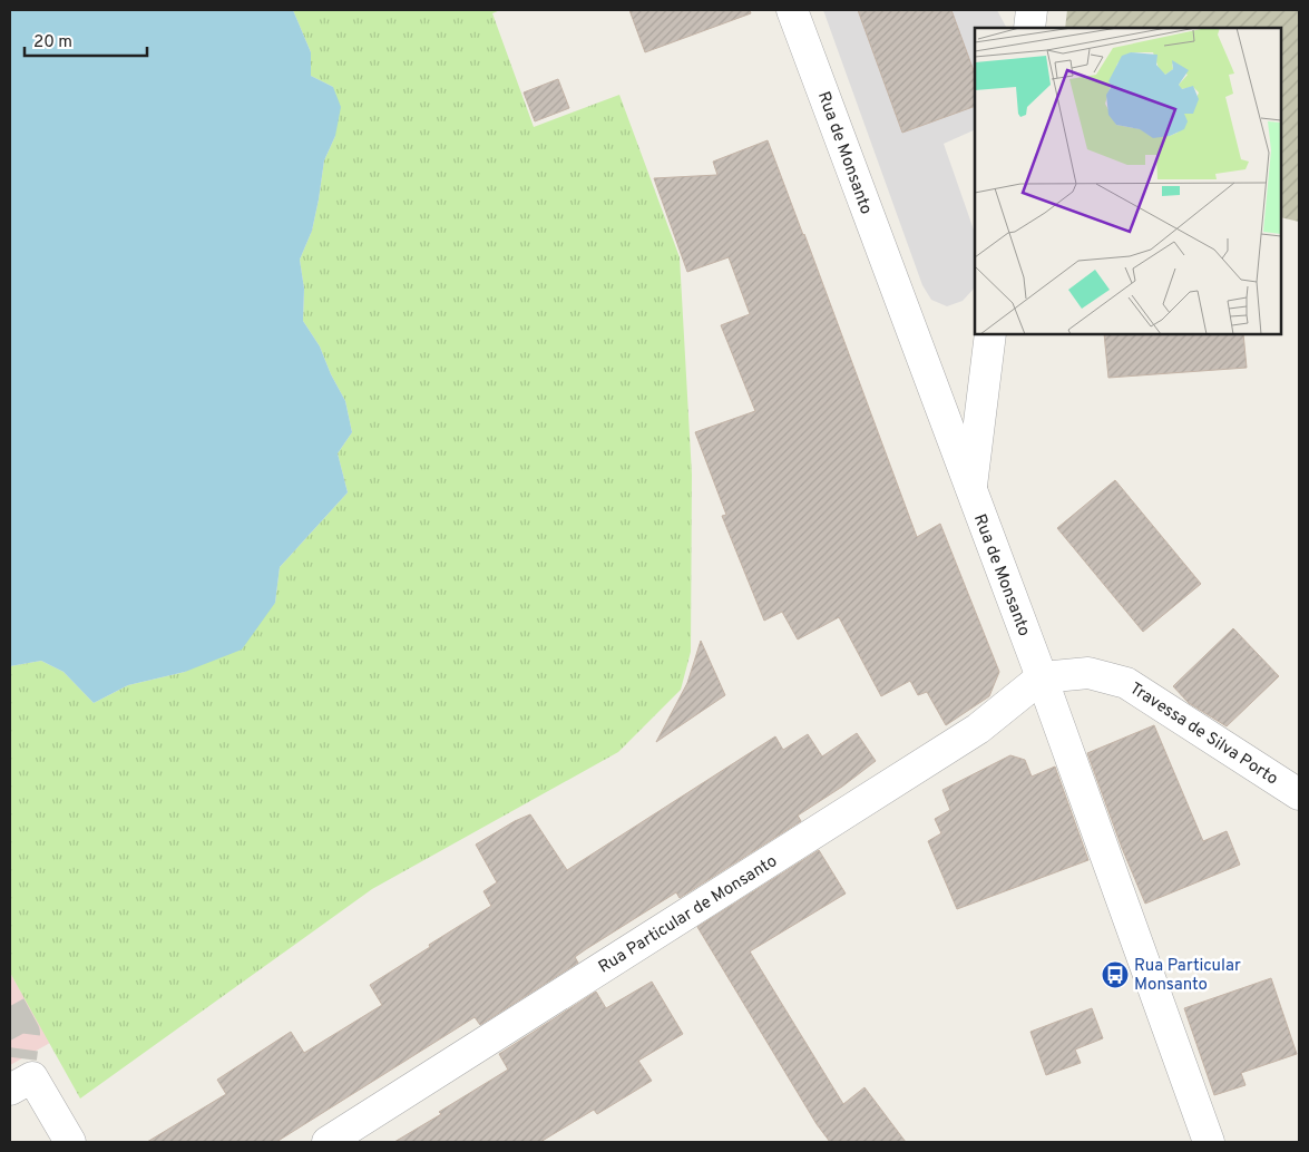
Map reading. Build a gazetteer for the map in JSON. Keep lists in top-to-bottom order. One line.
{"streets":{"street":["Rua de Monsanto","Travessa de Silva Porto","Rua Particular de Monsanto"]},"crossings":[["Rua de Monsanto","Travessa de Silva Porto"],["Rua de Monsanto","Rua Particular de Monsanto"],["Travessa de Silva Porto","Rua Particular de Monsanto"]],"places":{"bus stop":["Rua Particular Monsanto"]},"scale_bar":"20 m"}
